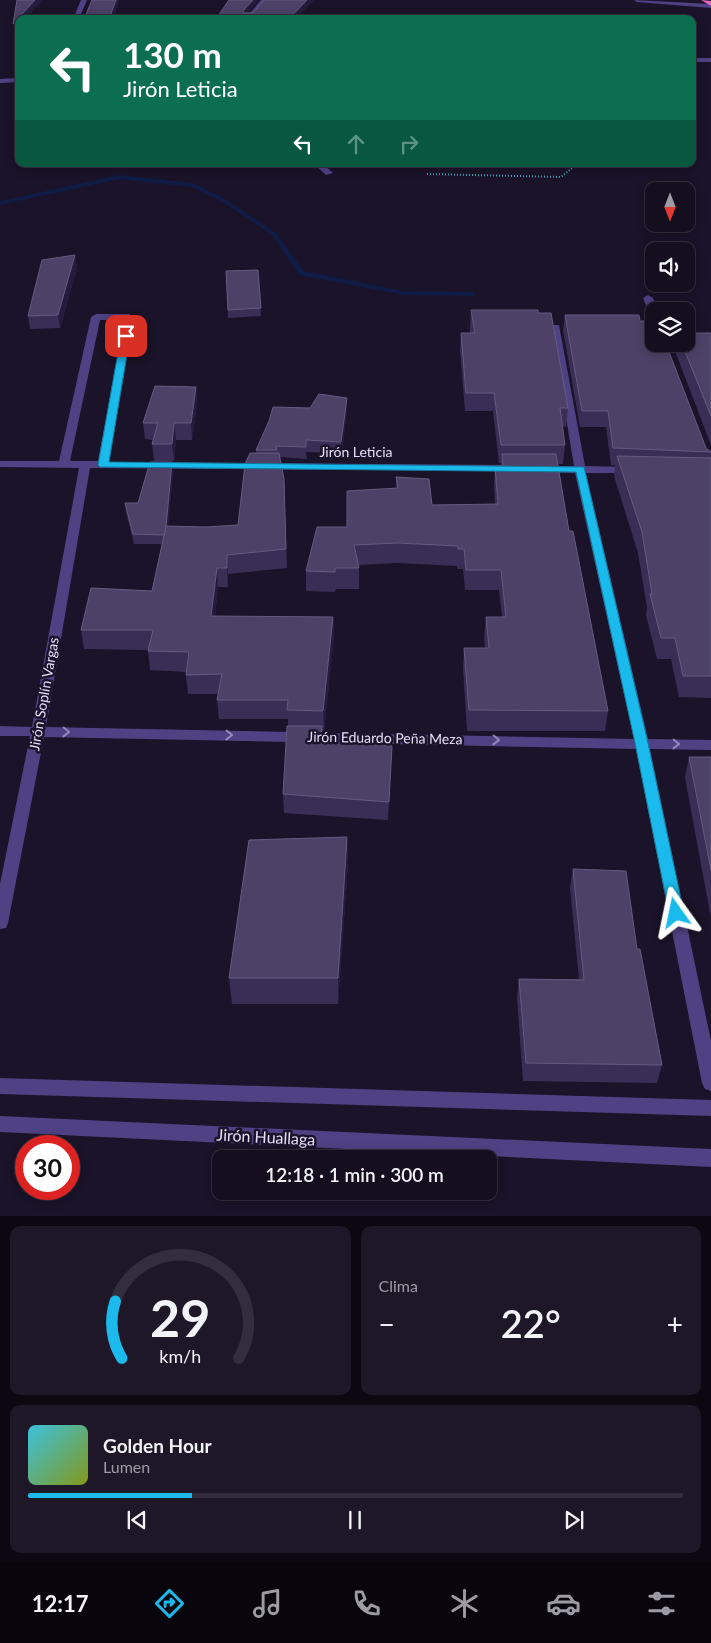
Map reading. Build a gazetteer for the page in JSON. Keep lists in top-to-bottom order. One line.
{"streets":{"street":["Jirón Leticia","Jirón Soplín Vargas","Jirón Eduardo Peña Meza","Jirón Huallaga"]},"crossings":[["Jirón Leticia","Jirón Soplín Vargas"],["Jirón Soplín Vargas","Jirón Eduardo Peña Meza"]],"one_way":["Jirón Eduardo Peña Meza"],"north":"bottom","page":{"turn":["130 m","Jirón Leticia"],"limit":"30","trip":"12:18 · 1 min · 300 m","tile":"Clima","heat":["−","22°","+"],"song":["Golden Hour","Lumen"],"tabs":"12:17","gauge":["29","km/h"]}}
